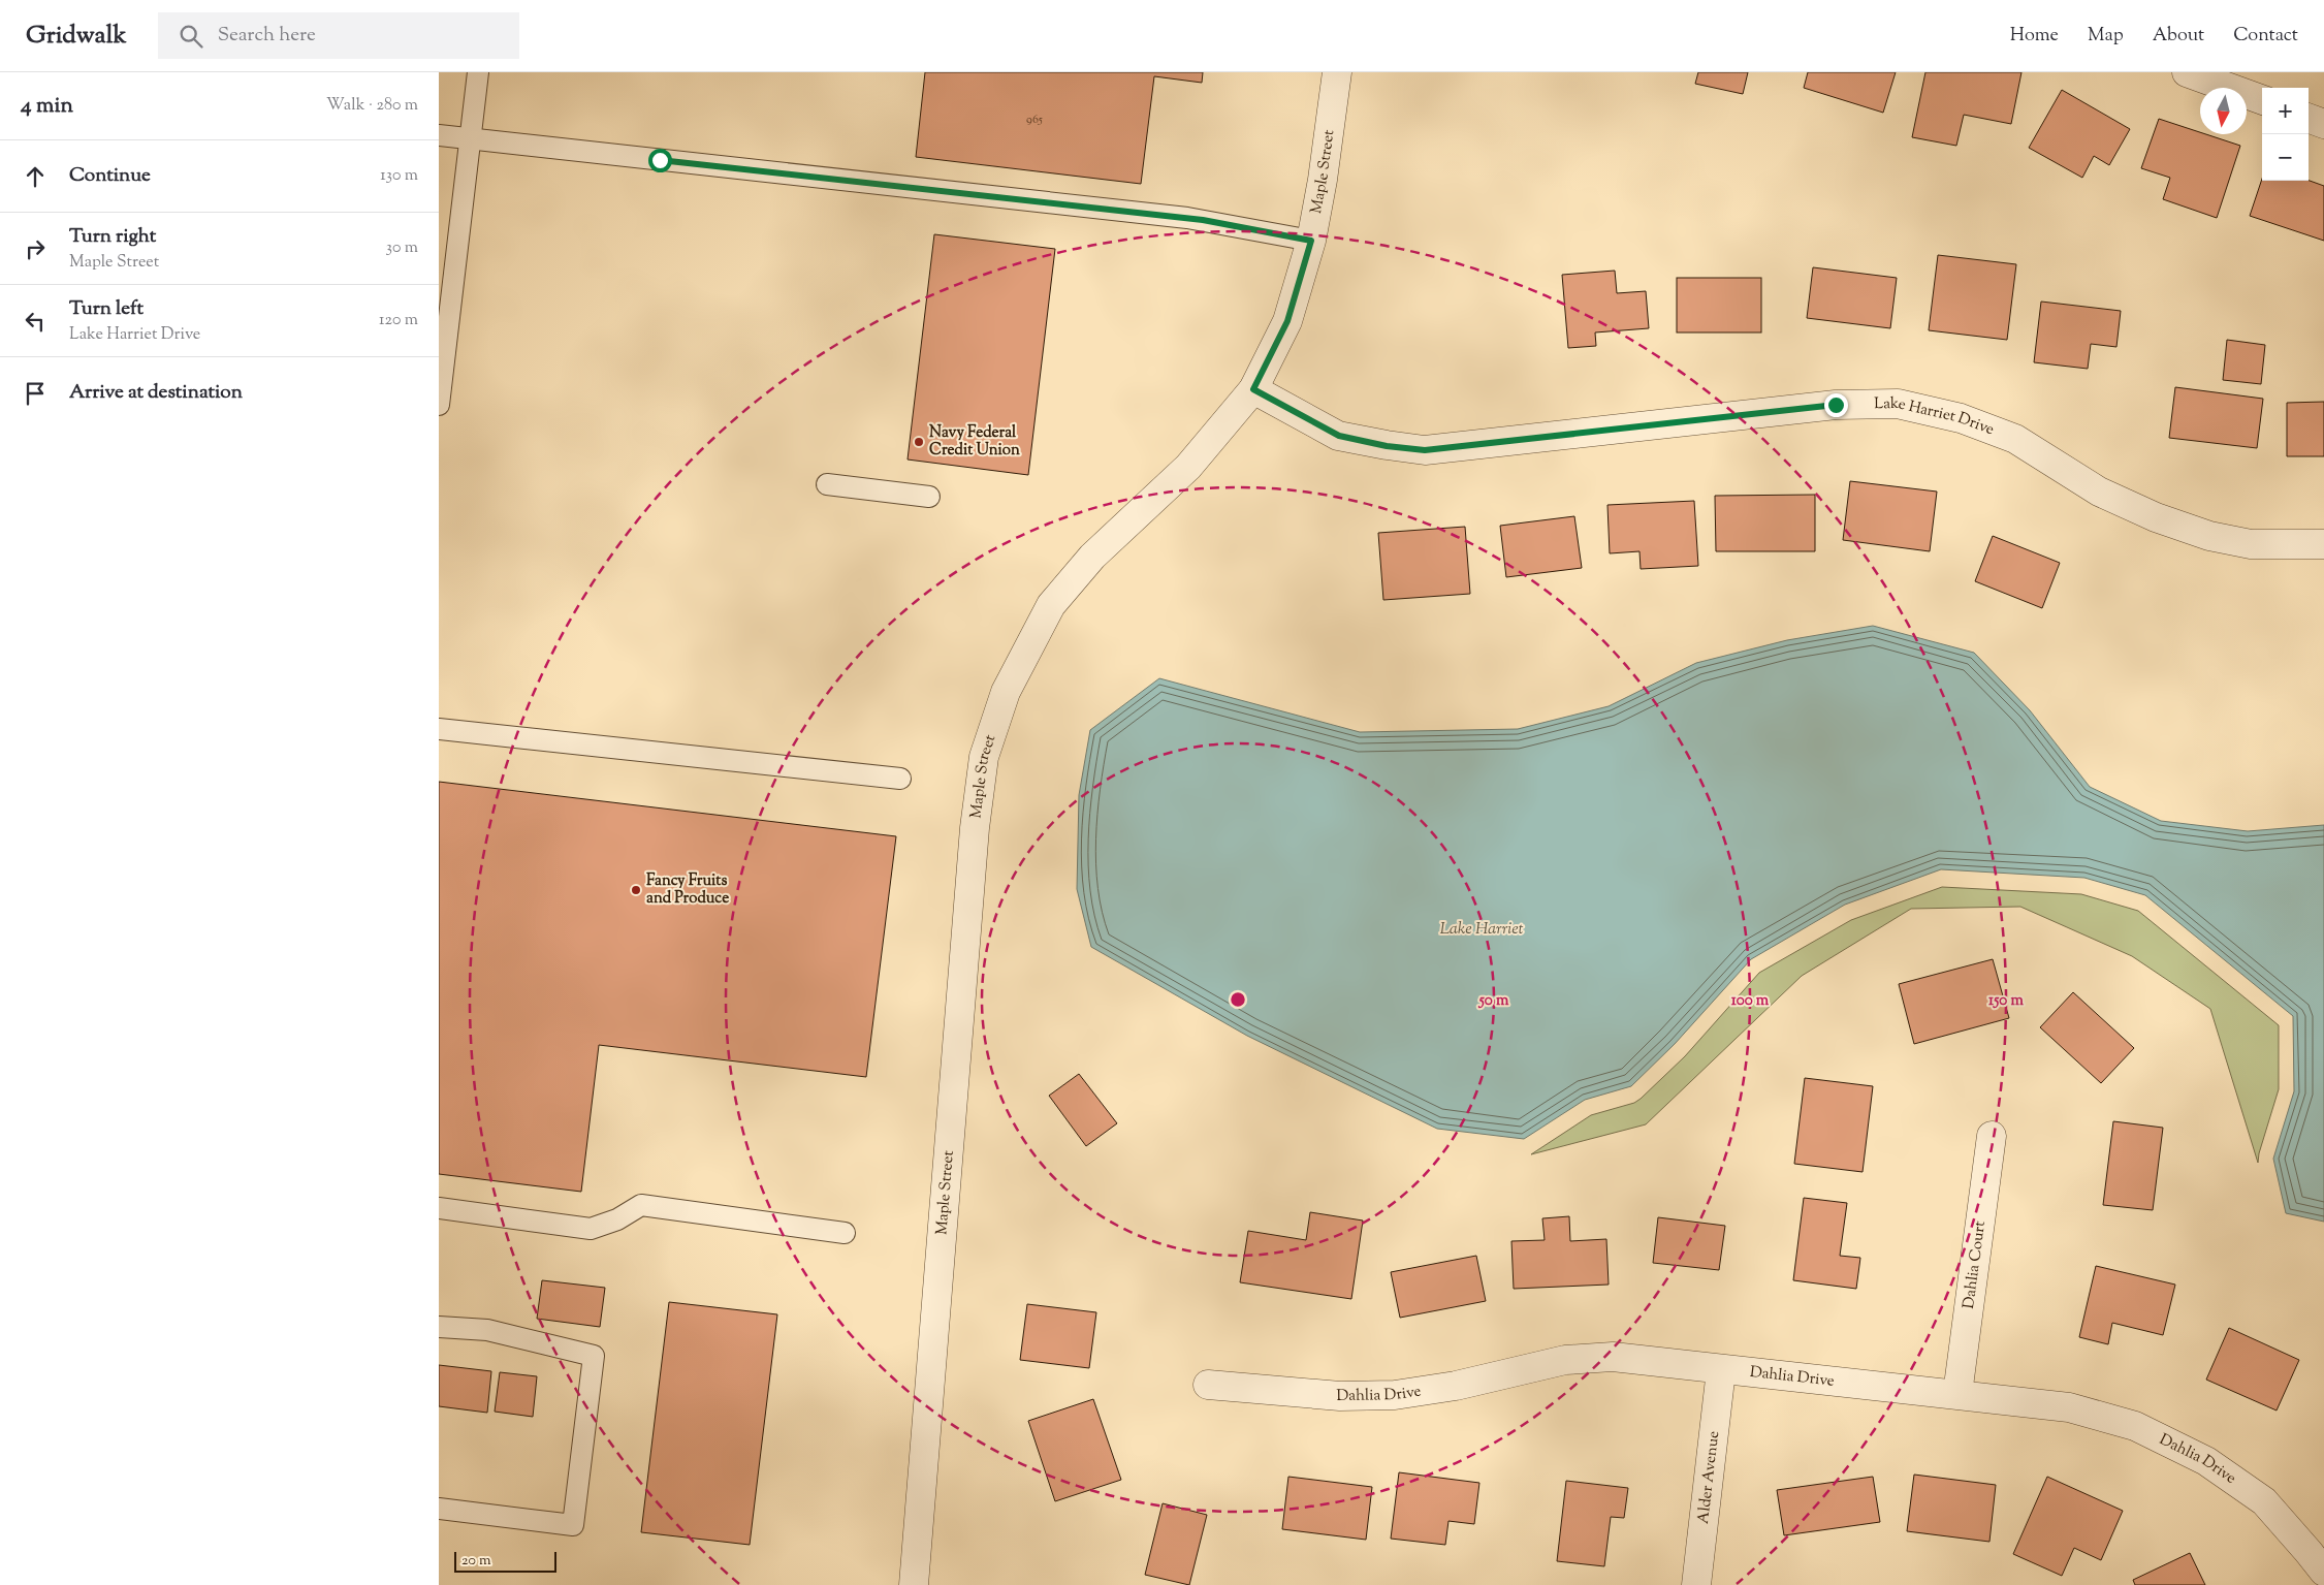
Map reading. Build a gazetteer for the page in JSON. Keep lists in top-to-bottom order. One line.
{"streets":{"street":["Maple Street","Lake Harriet Drive","Dahlia Court","Dahlia Drive","Alder Avenue"]},"crossings":[["Maple Street","Lake Harriet Drive"],["Dahlia Court","Dahlia Drive"],["Dahlia Drive","Alder Avenue"]],"water":["Lake Harriet"],"places":["Navy Federal Credit Union","Fancy Fruits and Produce"],"house_numbers":["965"],"scale_bar":"20 m","north":"bottom","page":{"header":"Gridwalk","search":"Search here","nav":["Home","Map","About","Contact"],"heading":["4 min","Walk · 280 m"],"map_buttons":["+","−"],"list":[["Continue","130 m"],["Turn right","Maple Street","30 m"],["Turn left","Lake Harriet Drive","120 m"],"Arrive at destination"],"scale":"20 m"},"rings":["50 m","100 m","150 m"]}
